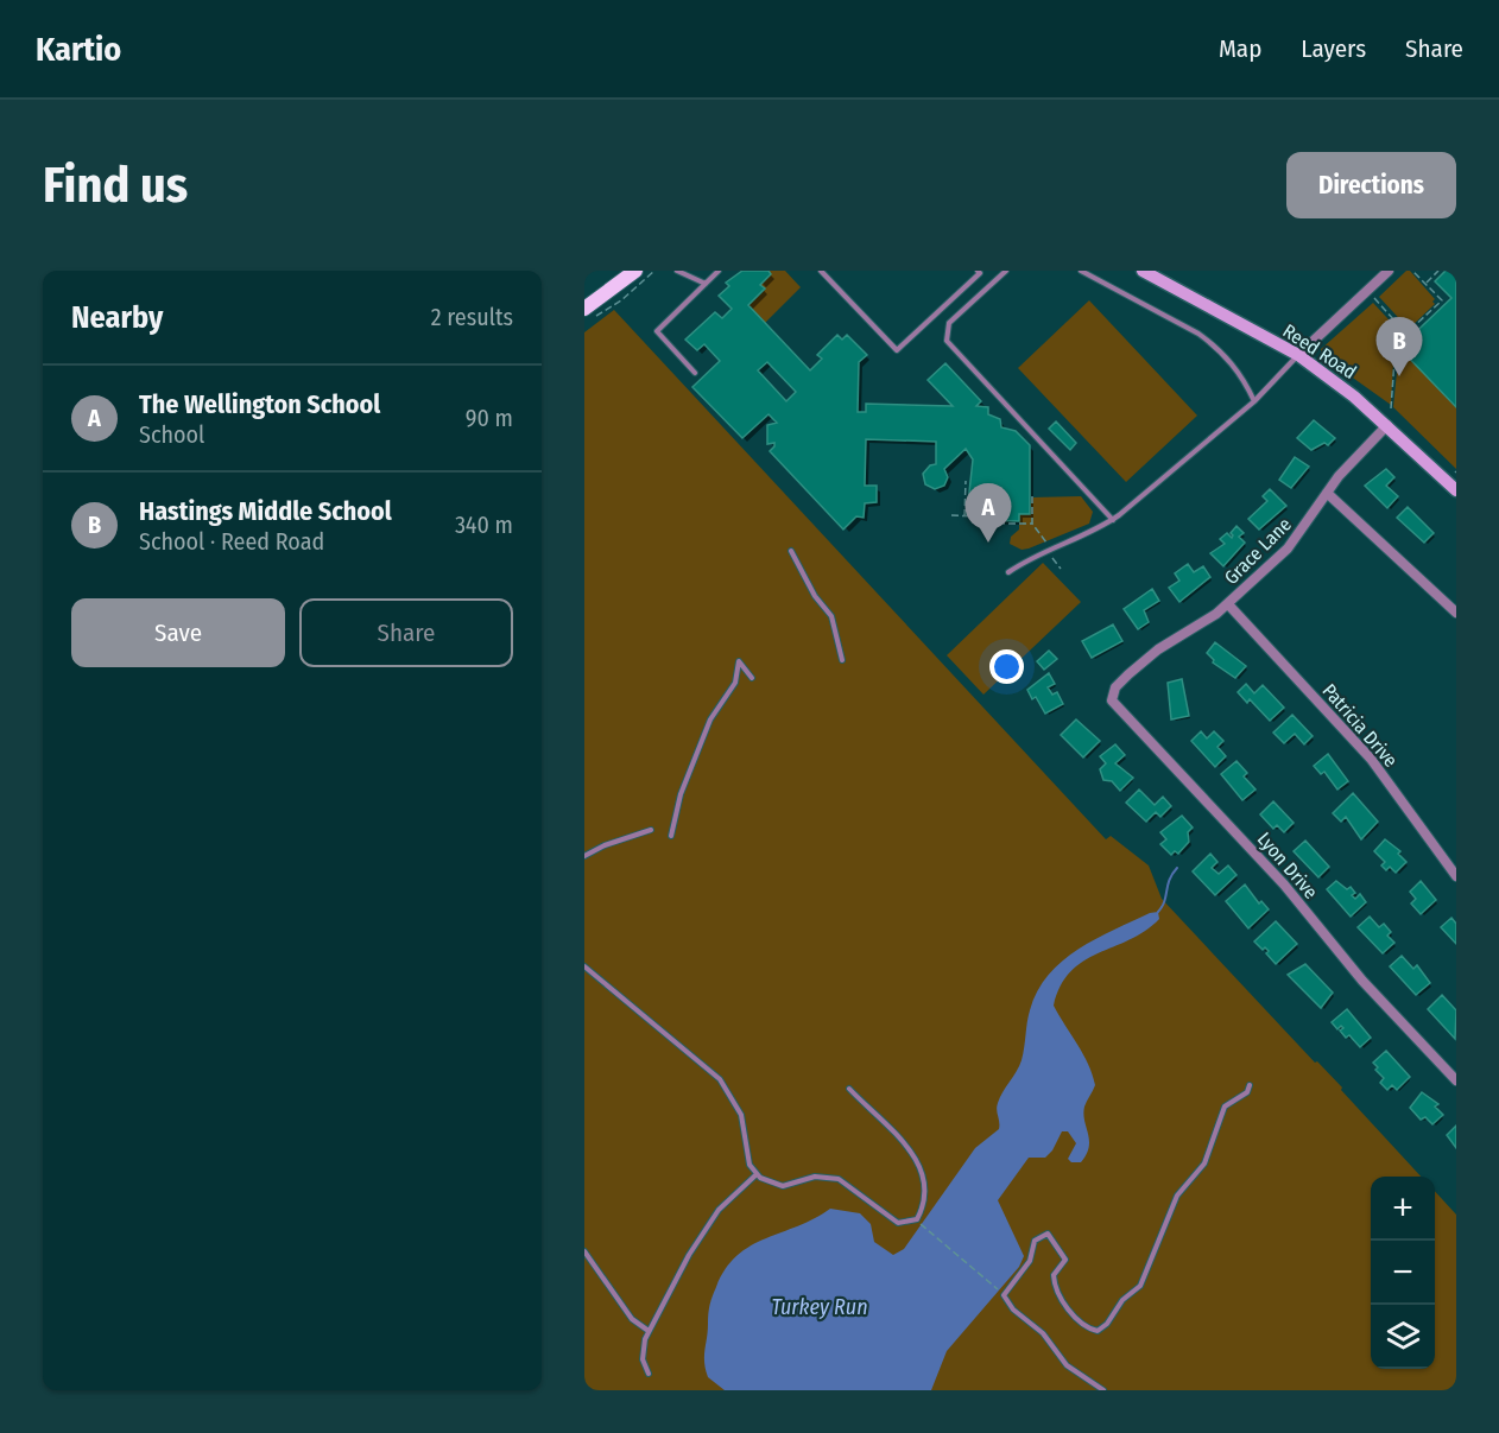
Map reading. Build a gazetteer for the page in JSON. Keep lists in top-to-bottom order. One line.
{"streets":{"main road":["Reed Road"],"street":["Grace Lane","Patricia Drive","Lyon Drive"]},"crossings":[["Reed Road","Grace Lane"],["Grace Lane","Patricia Drive"],["Grace Lane","Lyon Drive"]],"water":["Turkey Run"],"page":{"header":"Kartio","nav":["Map","Layers","Share"],"buttons":["Directions",["Save","Share"]],"title":"Find us","heading":["Nearby","2 results"],"pins":["B","A"],"list":[{"mark":"A","name":"The Wellington School","note":"School","value":"90 m"},{"mark":"B","name":"Hastings Middle School","note":"School · Reed Road","value":"340 m"}],"map_buttons":["+","−"]}}
